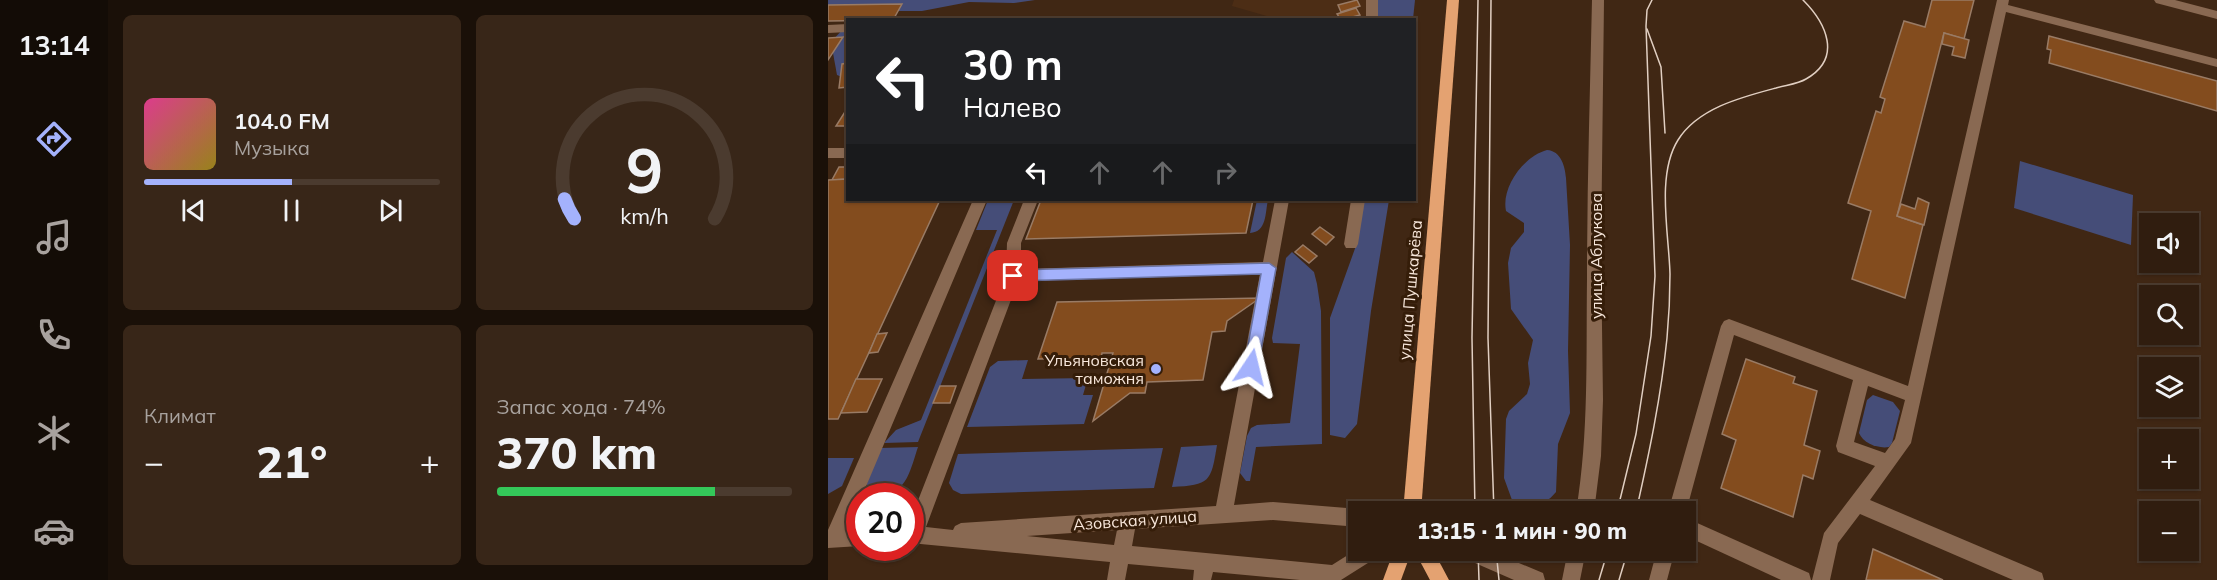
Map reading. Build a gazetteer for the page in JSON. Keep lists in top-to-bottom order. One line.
{"streets":{"main road":["улица Пушкарёва"],"street":["улица Аблукова","Азовская улица"]},"places":["Ульяновская таможня"],"page":{"tabs":"13:14","turn":["30 m","Налево"],"song":["104.0 FM","Музыка"],"map_buttons":["+","−"],"tile":["Климат",["Запас хода · 74%","370 km"]],"heat":["−","21°","+"],"limit":"20","trip":"13:15 · 1 мин · 90 m","gauge":["9","km/h"]}}
